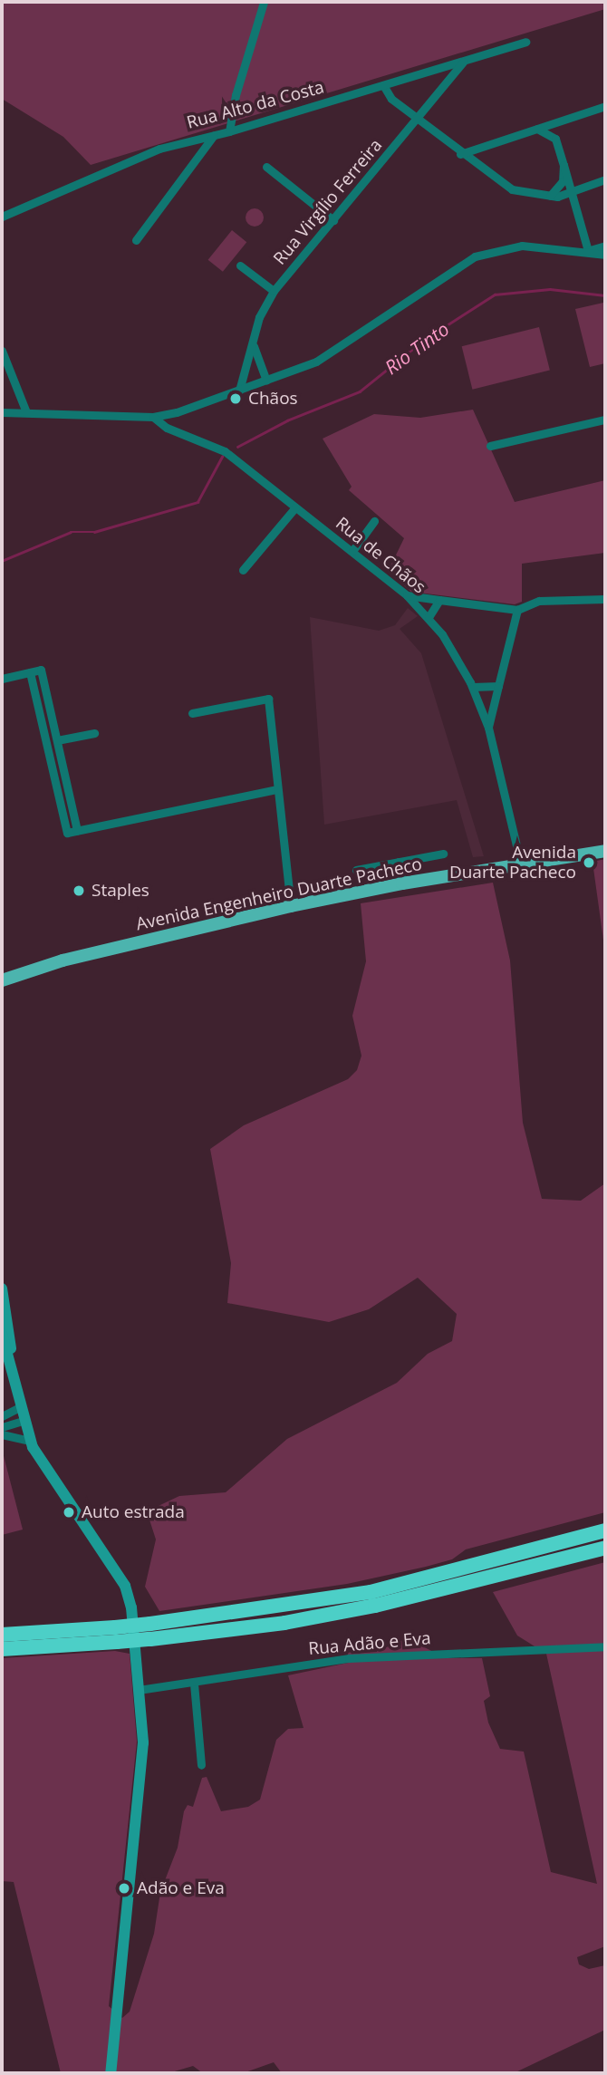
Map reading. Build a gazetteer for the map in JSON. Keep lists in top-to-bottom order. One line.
{"streets":{"main road":["Avenida Engenheiro Duarte Pacheco"],"street":["Rua Alto da Costa","Rua Virgílio Ferreira","Rua de Chãos","Rua Adão e Eva"]},"crossings":[["Rua Alto da Costa","Rua Virgílio Ferreira"],["Rua de Chãos","Avenida Engenheiro Duarte Pacheco"]],"water":["Rio Tinto"],"places":["Chãos","Avenida Duarte Pacheco","Staples","Auto estrada","Adão e Eva"]}
